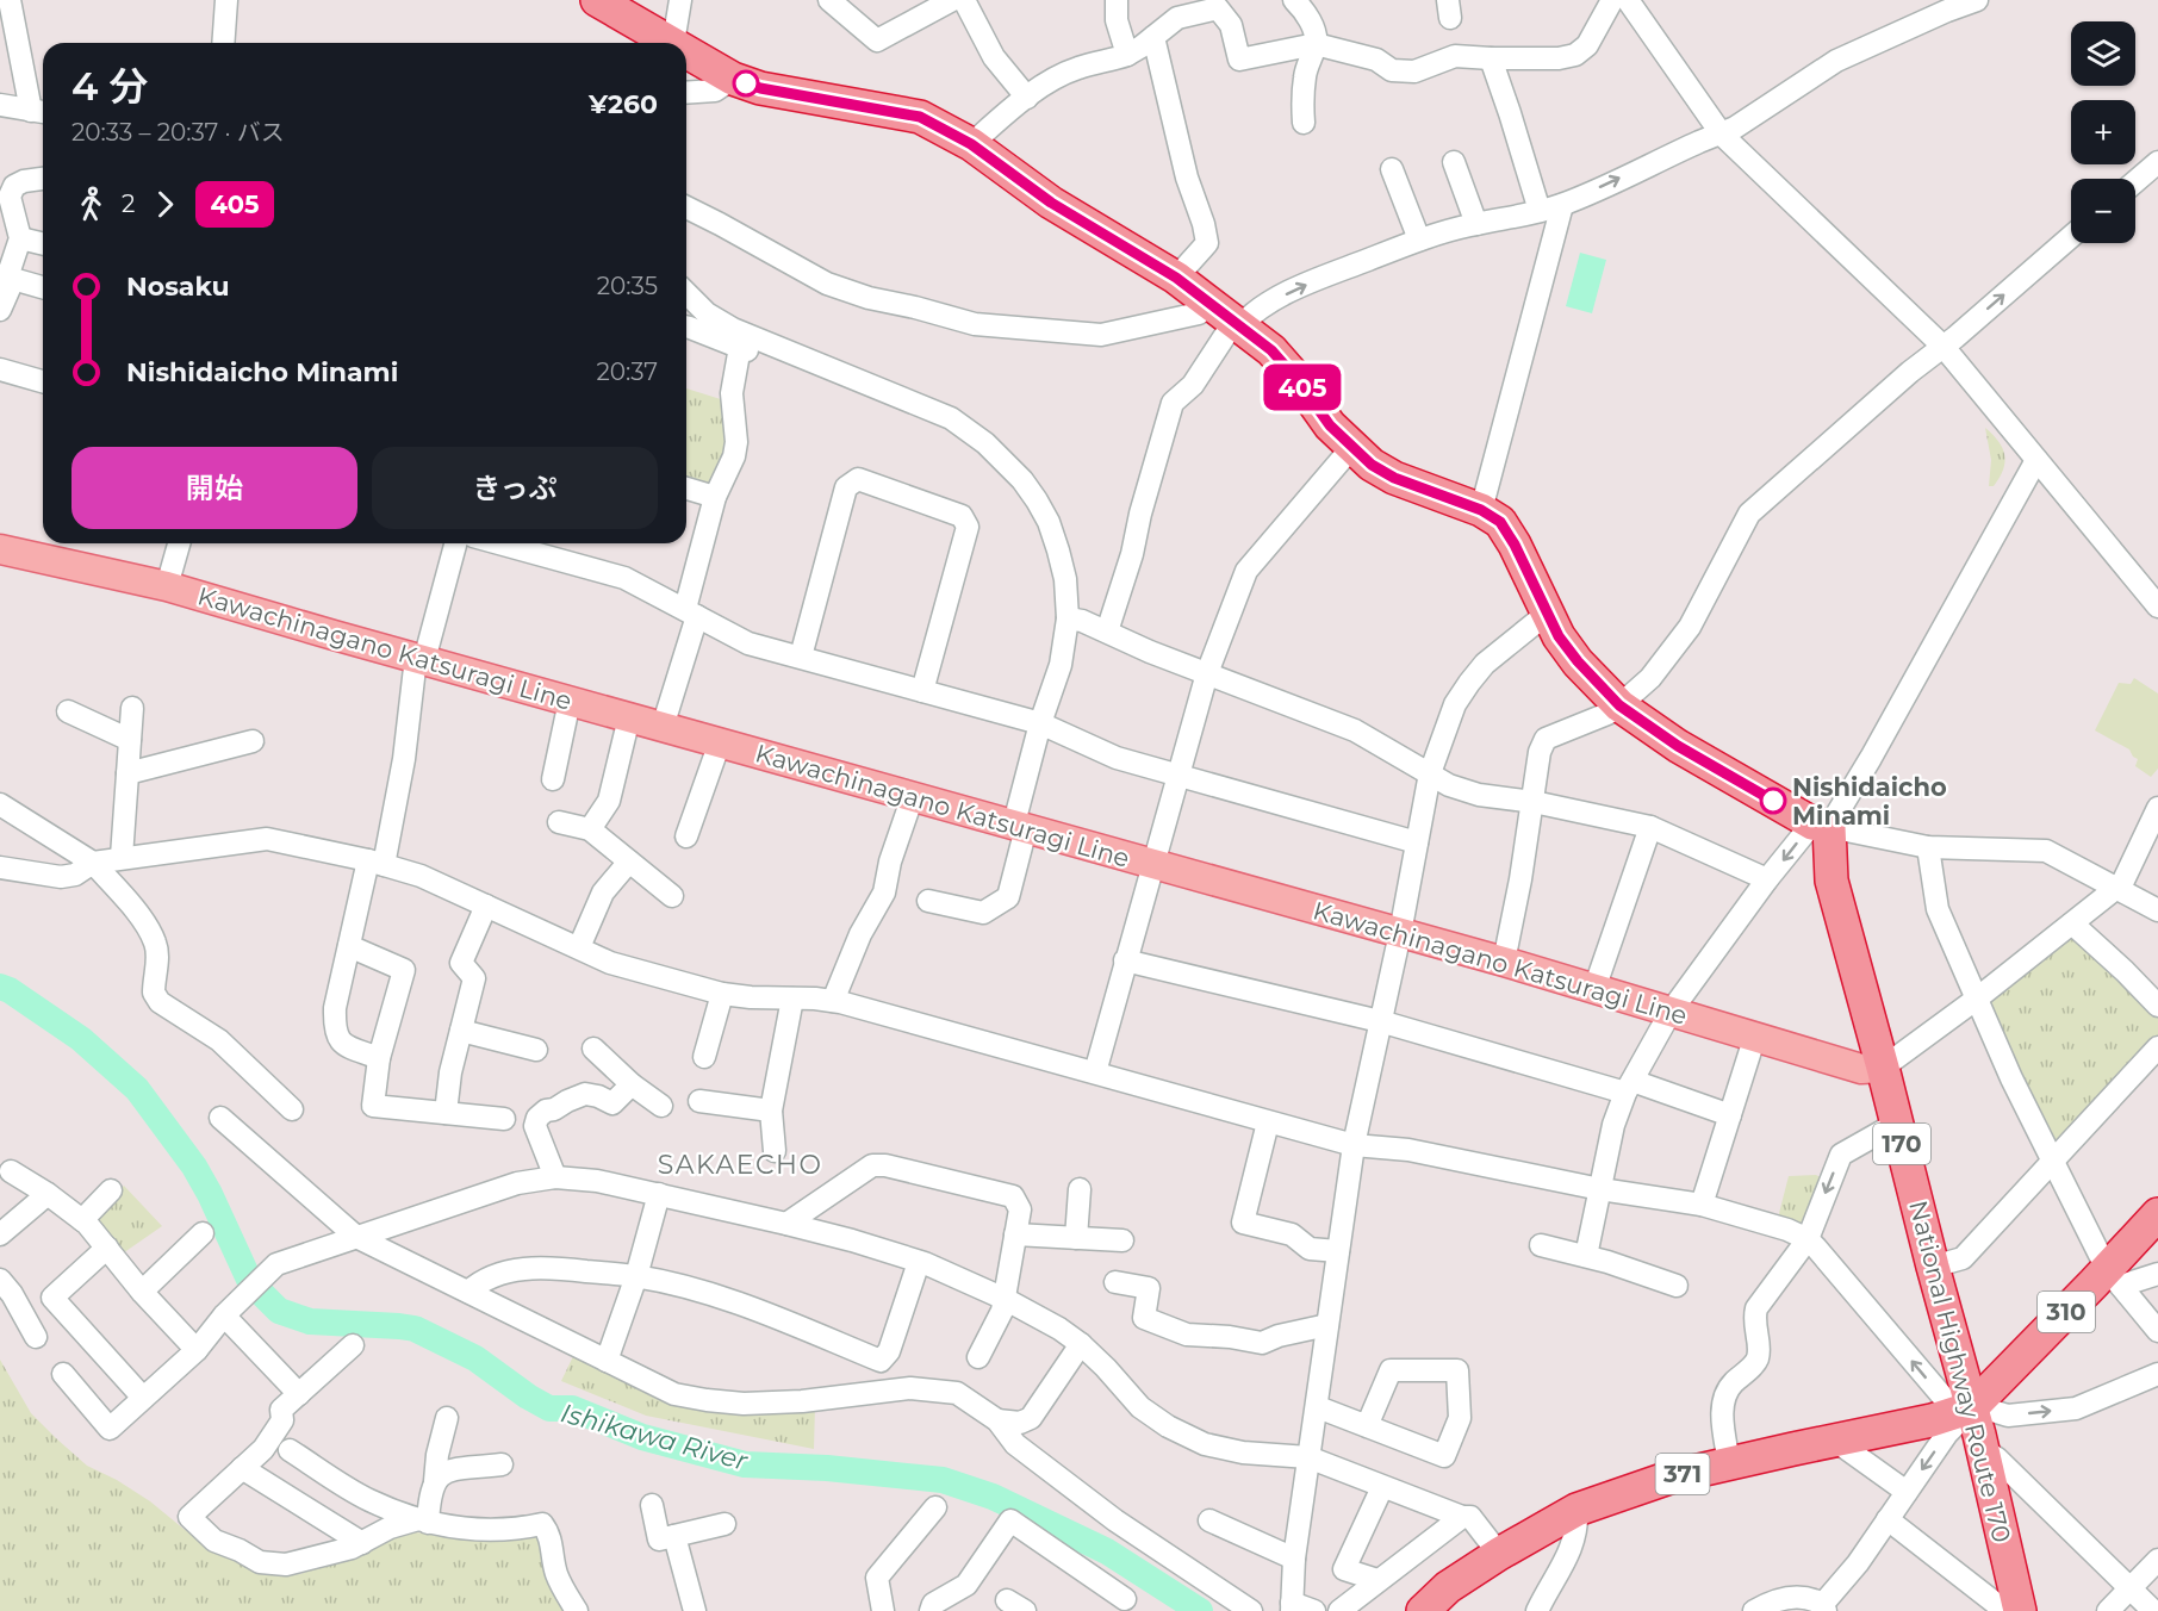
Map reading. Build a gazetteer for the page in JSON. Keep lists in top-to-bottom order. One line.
{"streets":{"highway":["170","310","National Highway Route 170","371"],"main road":["Kawachinagano Katsuragi Line"]},"crossings":[["Kawachinagano Katsuragi Line","National Highway Route 170"],["310","National Highway Route 170"],["310","371"],["National Highway Route 170","371"]],"districts":["SAKAECHO"],"water":["Ishikawa River"],"places":["Nishidaicho Minami"],"lines":["bus line 405"],"page":{"on_map":"405","map_buttons":["+","−"],"heading":["4 分","20:33 – 20:37 · バス","¥260"],"legs":["2","405"],"list":[{"name":"Nosaku","value":"20:35"},{"name":"Nishidaicho Minami","value":"20:37"}],"buttons":["開始","きっぷ"]}}
